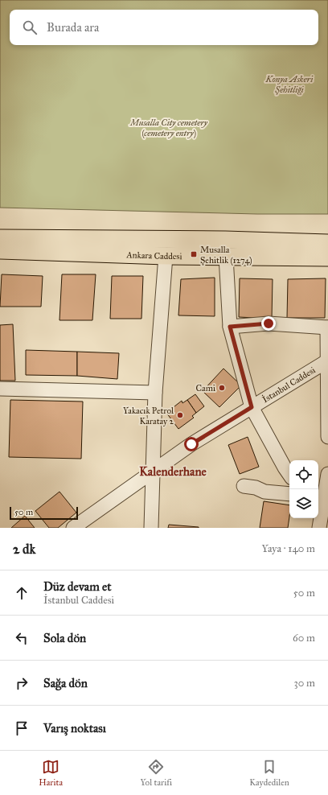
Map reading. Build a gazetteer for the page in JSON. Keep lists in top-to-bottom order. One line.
{"streets":{"main road":["Ankara Caddesi"],"street":["İstanbul Caddesi"]},"districts":["Kalenderhane"],"parks":["Konya Askeri Şehitliği","Musalla City cemetery (cemetery entry)"],"places":{"transit":["Musalla Şehitlik (1274)"],"other":["Cami","Yakacık Petrol Karatay 2"]},"scale_bar":"50 m","page":{"search":"Burada ara","scale":"50 m","heading":["2 dk","Yaya · 140 m"],"list":[["Düz devam et","İstanbul Caddesi","50 m"],["Sola dön","60 m"],["Sağa dön","30 m"],"Varış noktası"],"nav":["Harita","Yol tarifi","Kaydedilen"]}}
